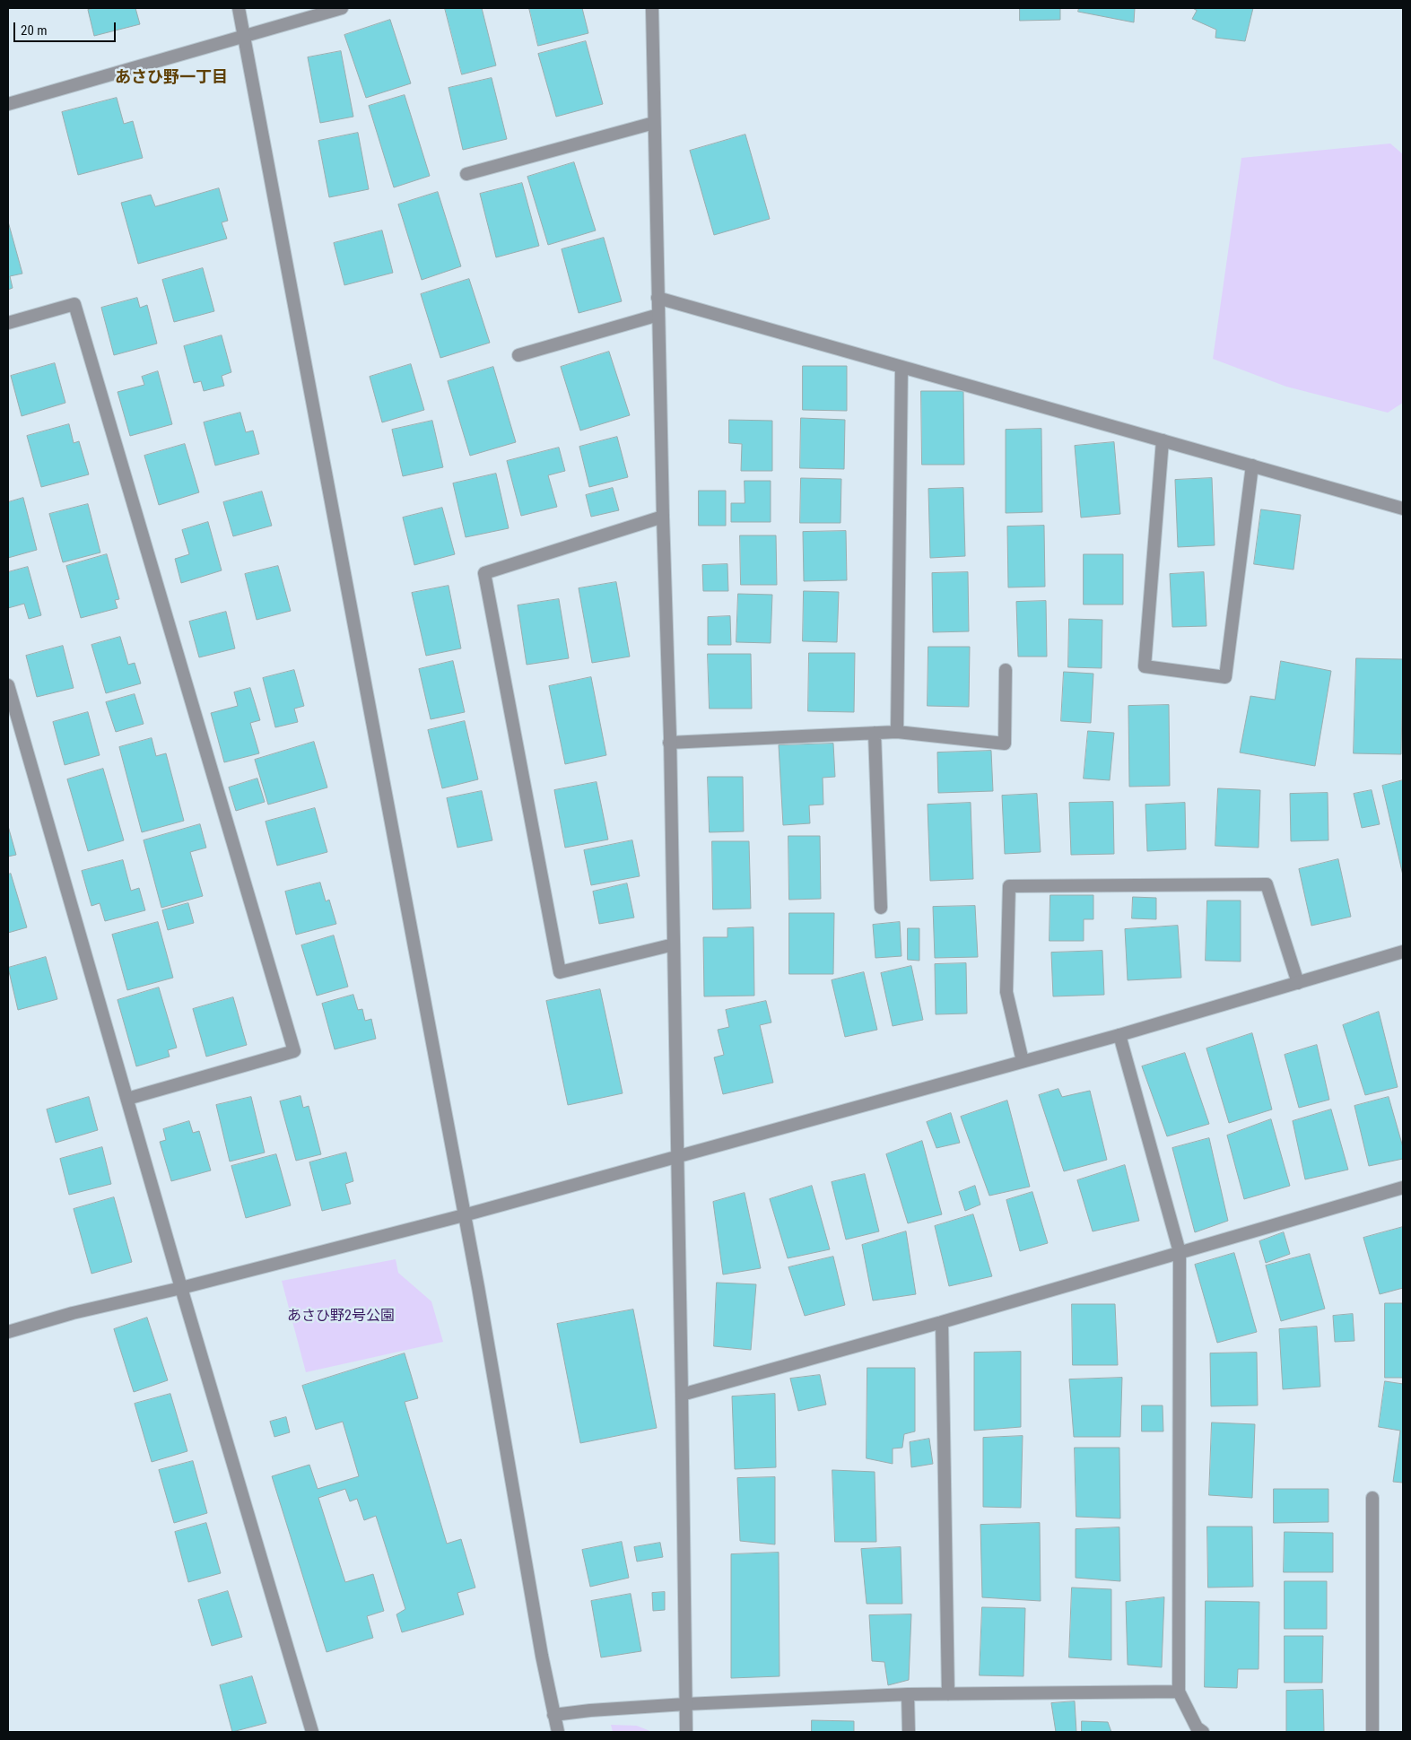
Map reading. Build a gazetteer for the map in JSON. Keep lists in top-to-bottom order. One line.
{"districts":["あさひ野一丁目"],"parks":["あさひ野2号公園"],"scale_bar":"20 m"}
